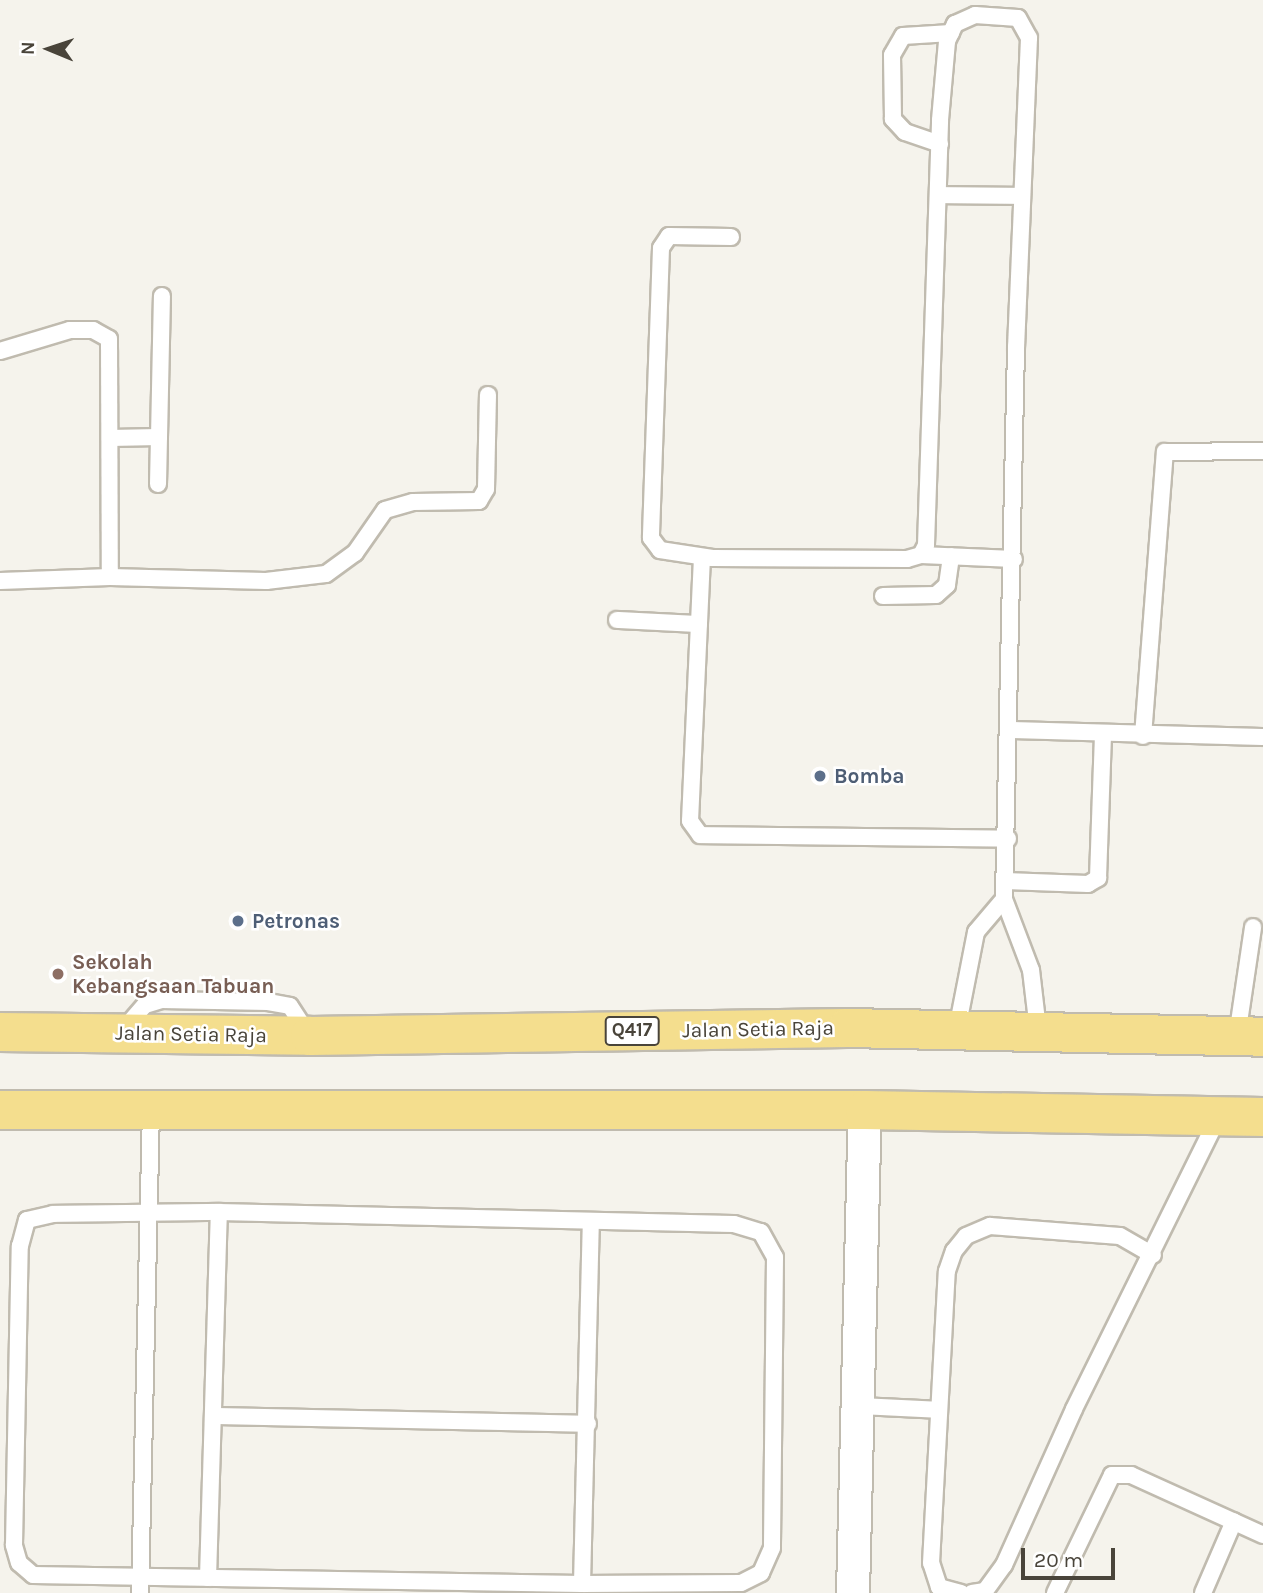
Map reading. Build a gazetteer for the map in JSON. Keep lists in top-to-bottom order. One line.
{"streets":{"highway":["Jalan Setia Raja","Q417"]},"places":["Bomba","Petronas","Sekolah Kebangsaan Tabuan"],"scale_bar":"20 m","north":"left"}
